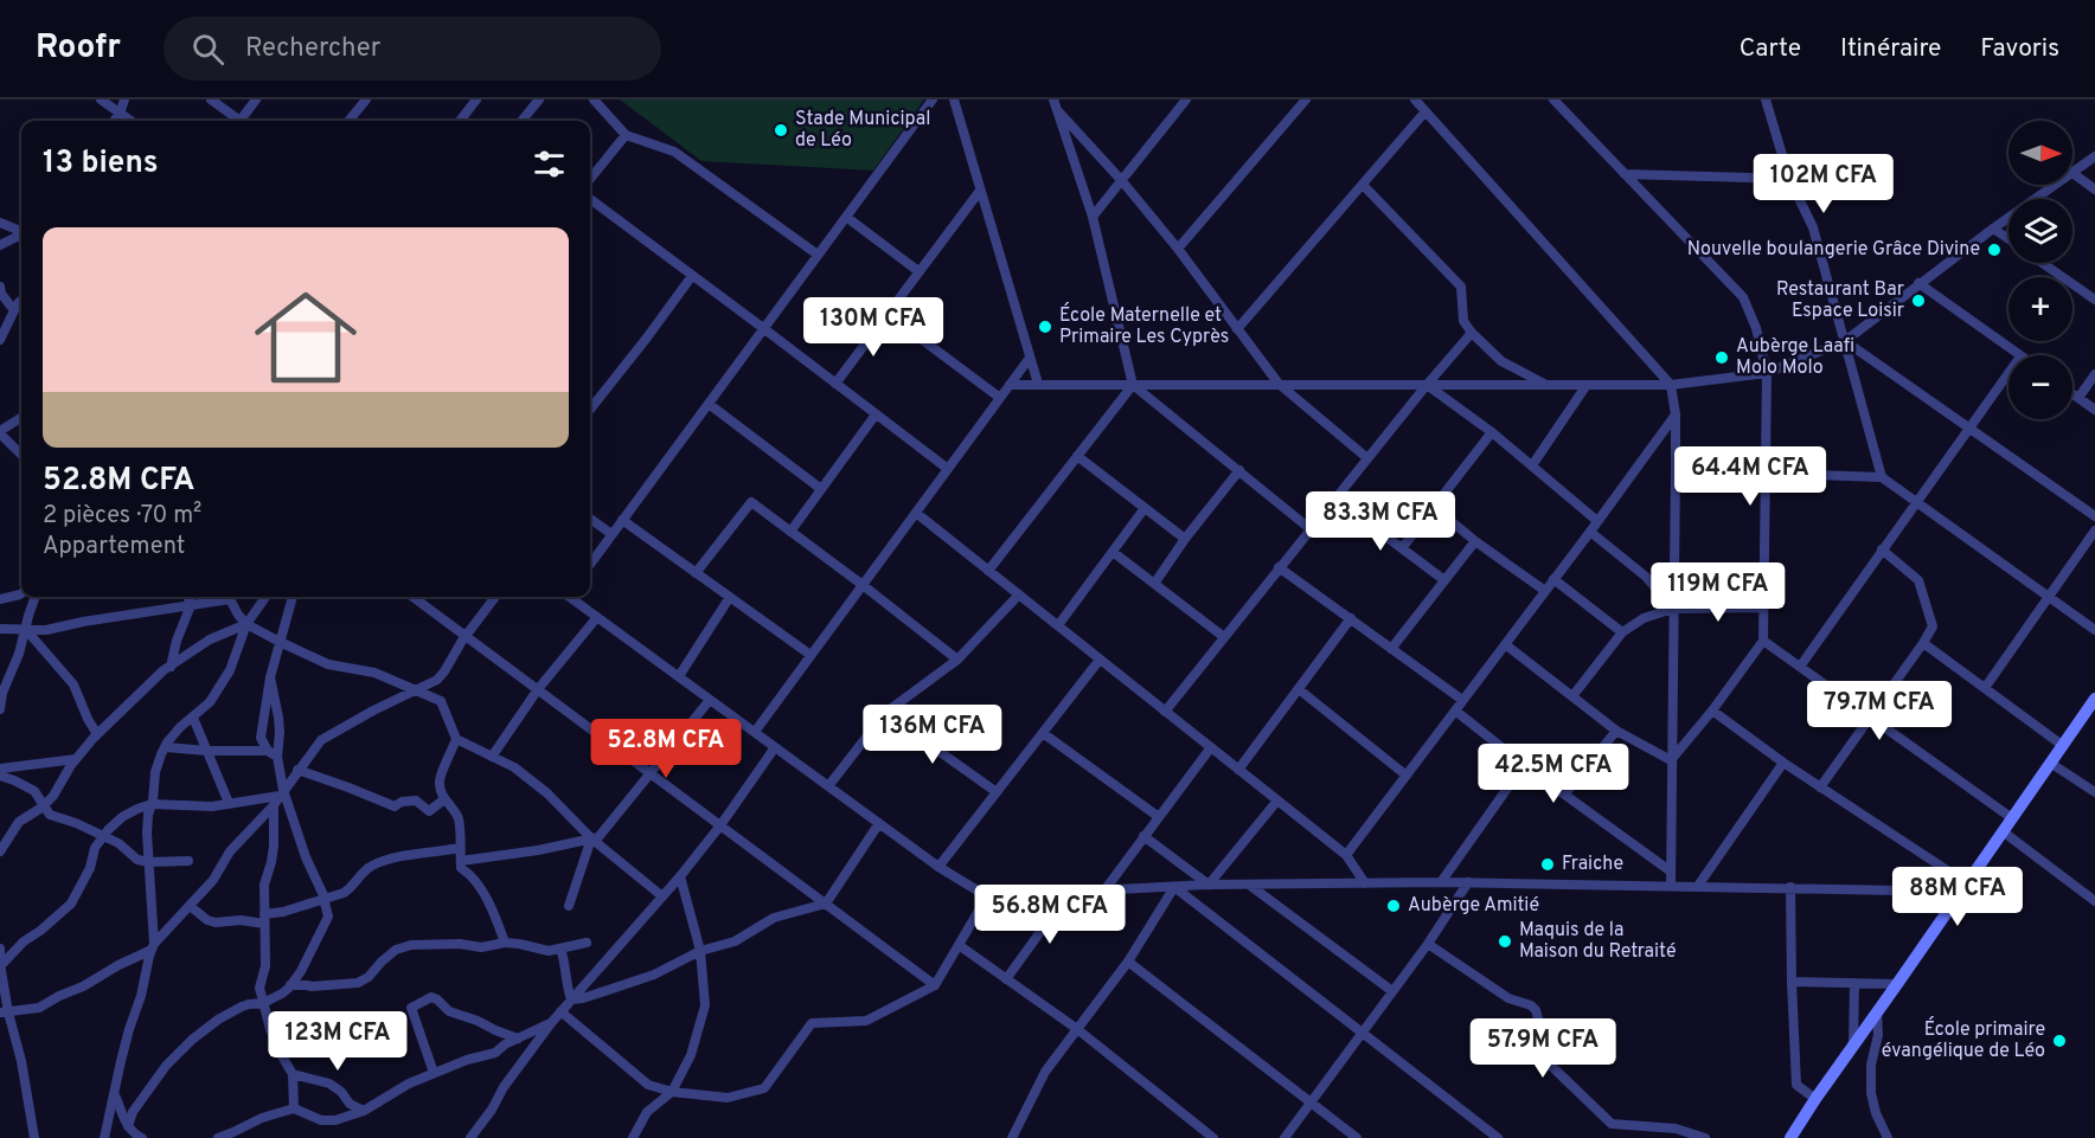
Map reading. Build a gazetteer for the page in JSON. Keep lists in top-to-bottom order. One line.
{"places":["Stade Municipal de Léo","Nouvelle boulangerie Grâce Divine","Restaurant Bar Espace Loisir","École Maternelle et Primaire Les Cyprès","Aubèrge Laafi Molo Molo","Fraiche","Aubèrge Amitié","Maquis de la Maison du Retraité","École primaire évangélique de Léo"],"north":"right","page":{"header":"Roofr","search":"Rechercher","nav":["Carte","Itinéraire","Favoris"],"map_buttons":["+","−"],"heading":"13 biens","price":["102M CFA","130M CFA","64.4M CFA","83.3M CFA","119M CFA","79.7M CFA","136M CFA","52.8M CFA","42.5M CFA","88M CFA","56.8M CFA","123M CFA","57.9M CFA"],"list":[{"name":"52.8M CFA","note":"2 pièces · 70 m² · Appartement"}]}}
